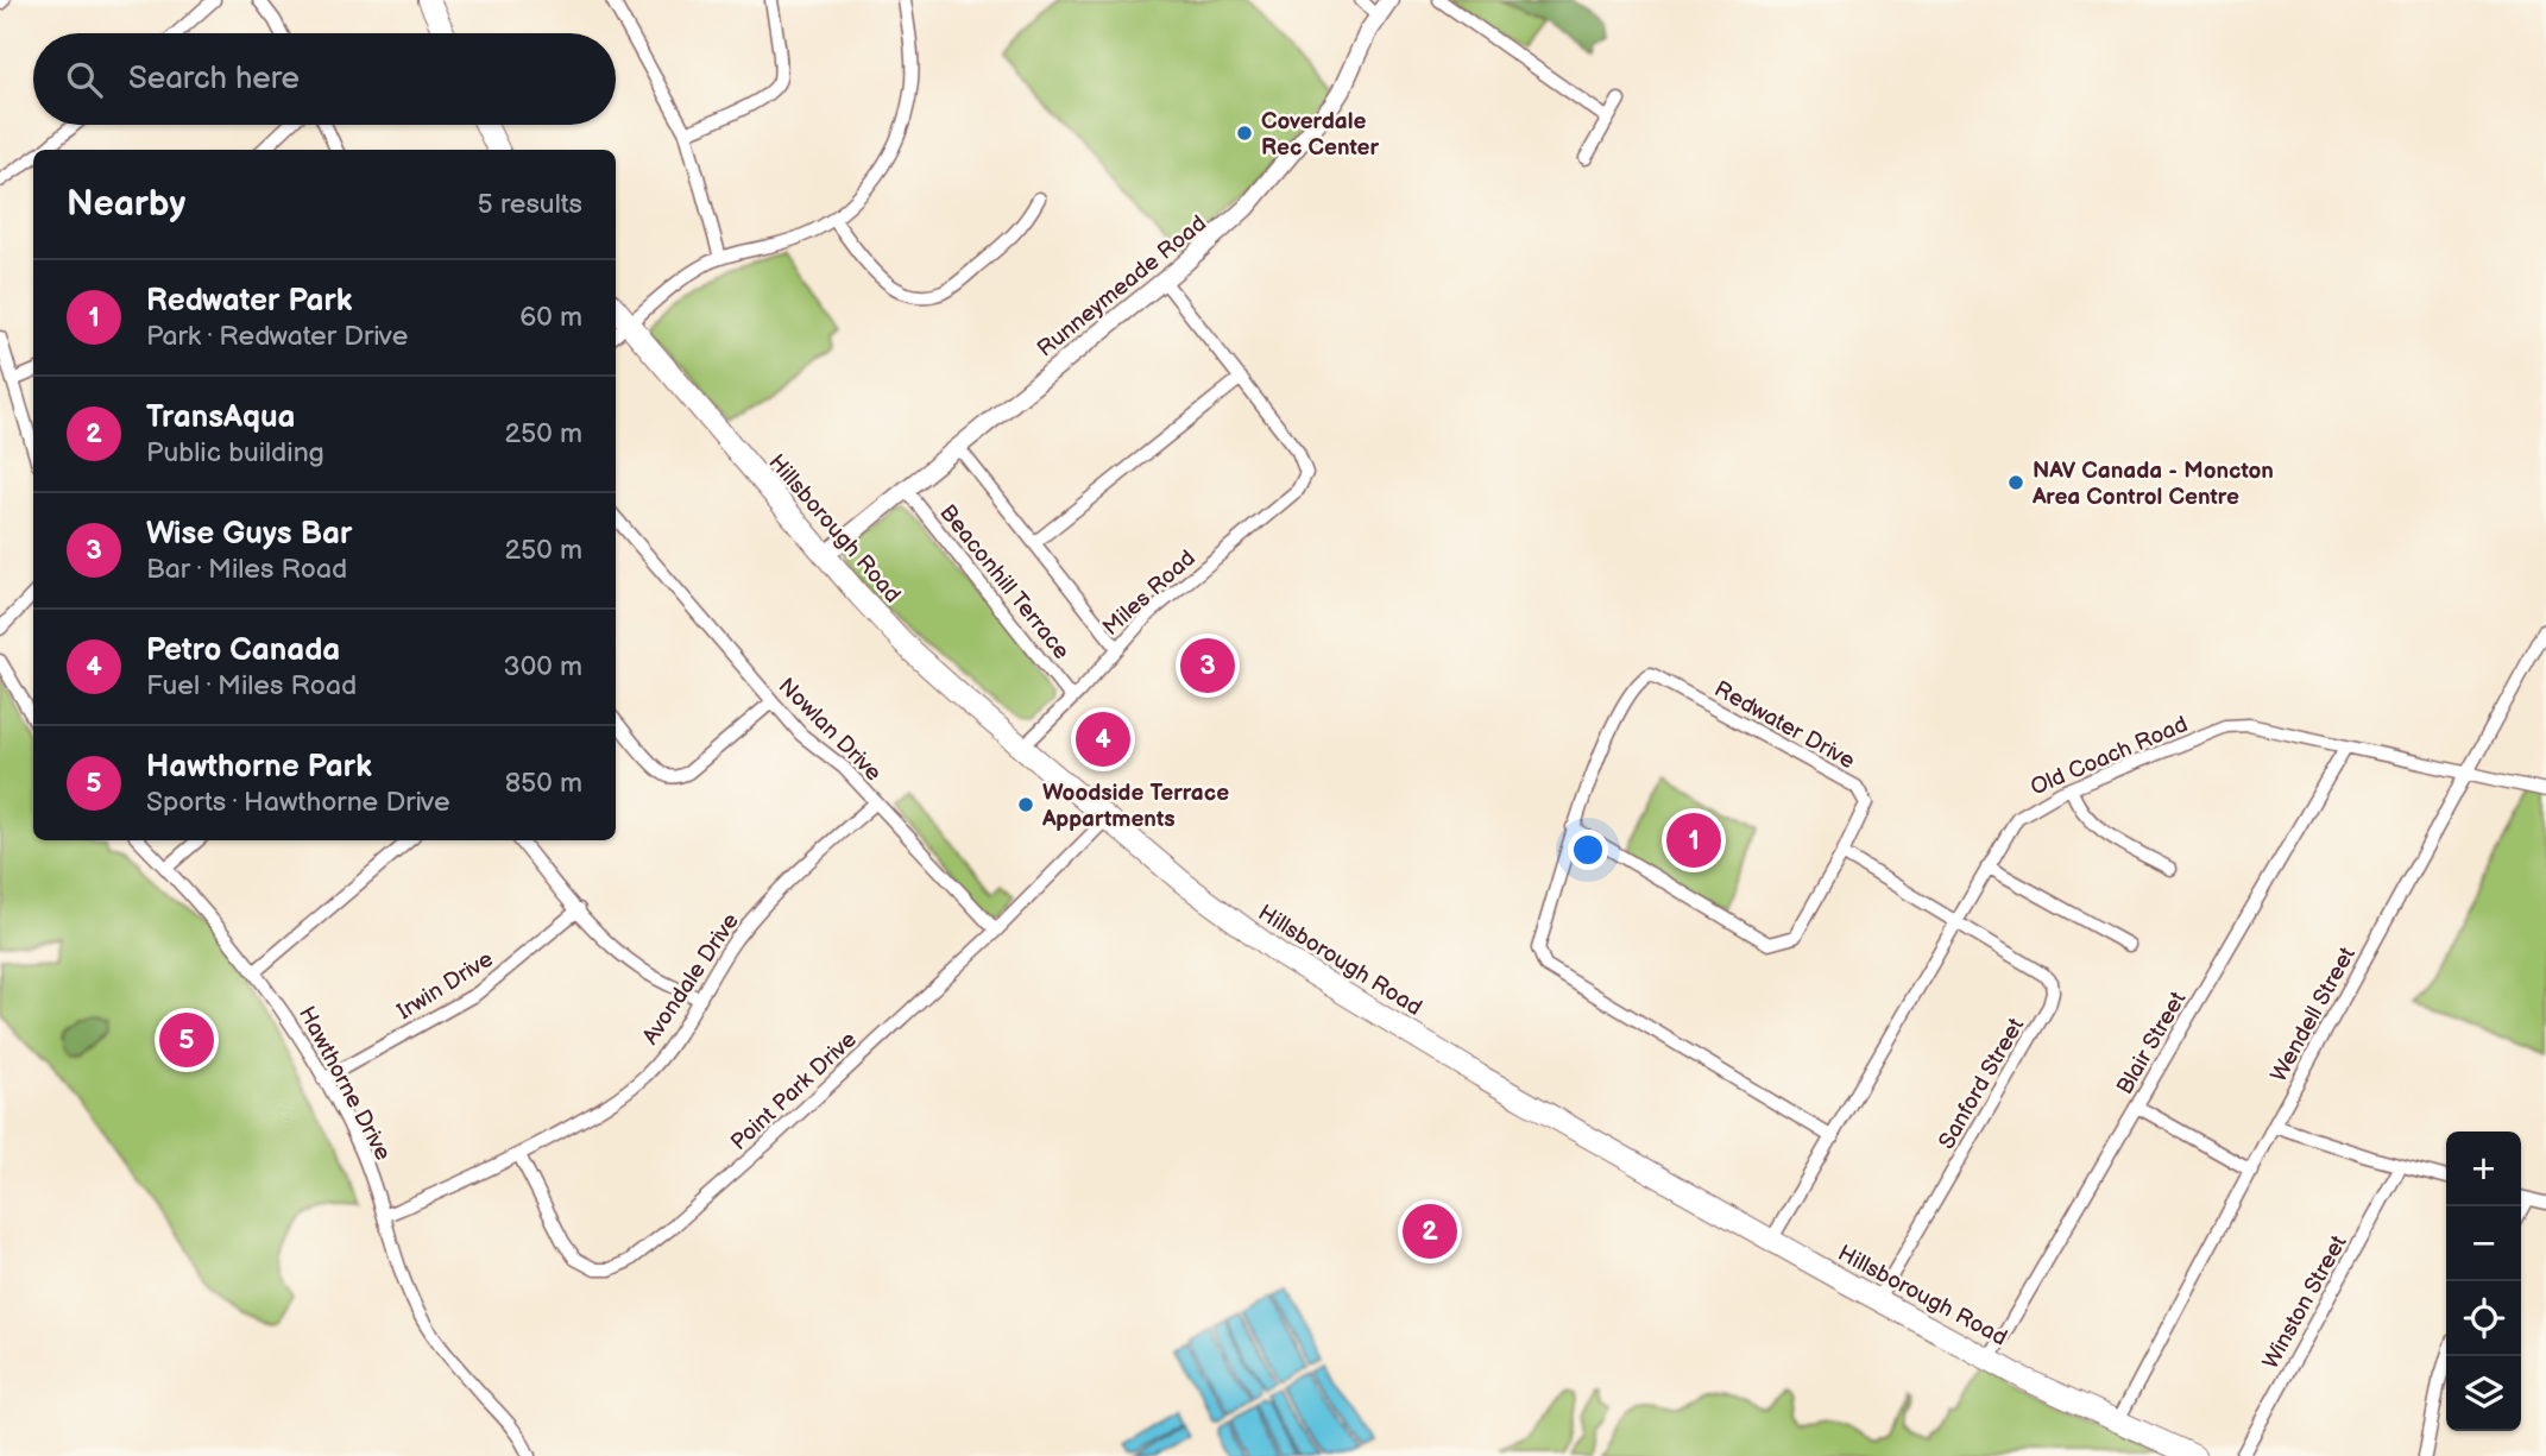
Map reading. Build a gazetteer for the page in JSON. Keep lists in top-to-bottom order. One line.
{"streets":{"main road":["Hillsborough Road"],"street":["Runneymeade Road","Beaconhill Terrace","Miles Road","Redwater Drive","Nowlan Drive","Old Coach Road","Avondale Drive","Irwin Drive","Wendell Street","Blair Street","Hawthorne Drive","Sanford Street","Point Park Drive","Winston Street"]},"crossings":[["Runneymeade Road","Hillsborough Road"],["Runneymeade Road","Beaconhill Terrace"],["Hillsborough Road","Miles Road"],["Hillsborough Road","Old Coach Road"],["Hillsborough Road","Wendell Street"],["Hillsborough Road","Blair Street"],["Hillsborough Road","Sanford Street"],["Hillsborough Road","Point Park Drive"],["Beaconhill Terrace","Miles Road"],["Redwater Drive","Old Coach Road"],["Nowlan Drive","Avondale Drive"],["Nowlan Drive","Point Park Drive"],["Old Coach Road","Wendell Street"],["Old Coach Road","Blair Street"],["Old Coach Road","Sanford Street"],["Avondale Drive","Hawthorne Drive"],["Avondale Drive","Point Park Drive"],["Irwin Drive","Hawthorne Drive"]],"places":["Coverdale Rec Center","NAV Canada - Moncton Area Control Centre","Woodside Terrace Appartments"],"page":{"search":"Search here","heading":["Nearby","5 results"],"list":[{"mark":"1","name":"Redwater Park","note":"Park · Redwater Drive","value":"60 m"},{"mark":"2","name":"TransAqua","note":"Public building","value":"250 m"},{"mark":"3","name":"Wise Guys Bar","note":"Bar · Miles Road","value":"250 m"},{"mark":"4","name":"Petro Canada","note":"Fuel · Miles Road","value":"300 m"},{"mark":"5","name":"Hawthorne Park","note":"Sports · Hawthorne Drive","value":"850 m"}],"pins":["3","4","1","5","2"],"map_buttons":["+","−"]}}
